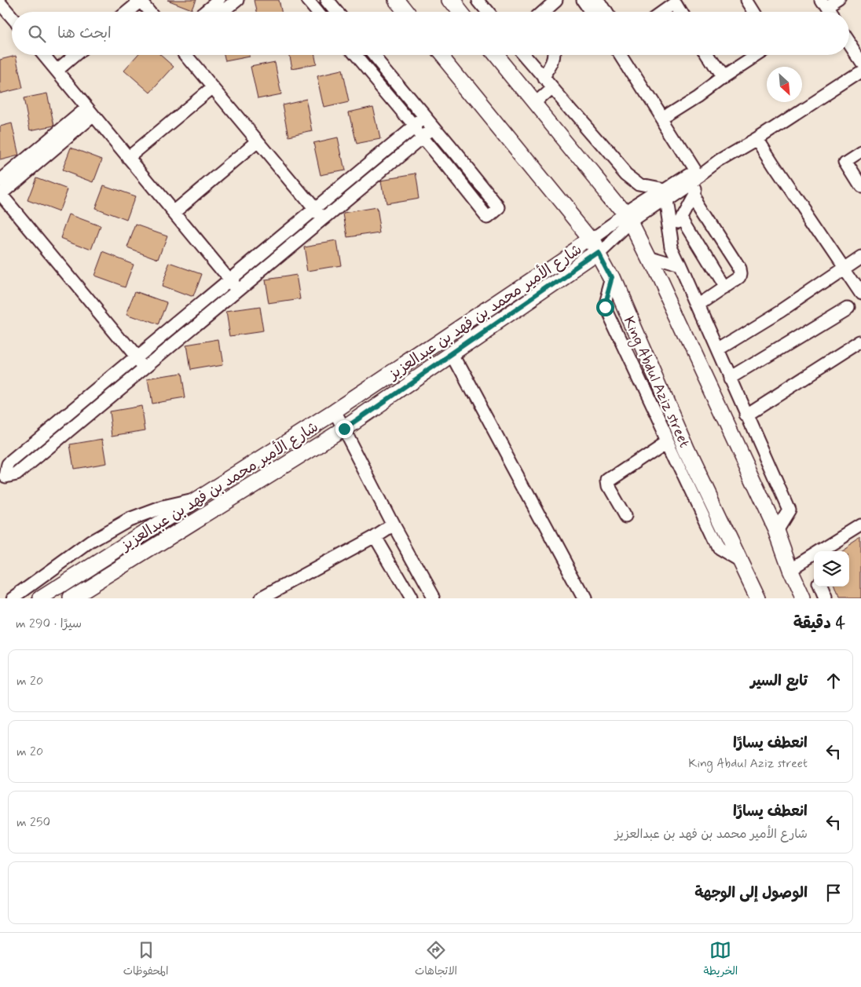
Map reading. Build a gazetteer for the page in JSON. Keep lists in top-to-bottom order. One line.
{"streets":{"main road":["شارع الأمير محمد بن فهد بن عبدالعزيز","King Abdul Aziz street"]},"crossings":[["شارع الأمير محمد بن فهد بن عبدالعزيز","King Abdul Aziz street"]],"north":"bottom right","page":{"search":"ابحث هنا","heading":["4 دقيقة","سيرًا · 290 m"],"list":[["تابع السير","20 m"],["انعطف يسارًا","King Abdul Aziz street","20 m"],["انعطف يسارًا","شارع الأمير محمد بن فهد بن عبدالعزيز","250 m"],"الوصول إلى الوجهة"],"nav":["الخريطة","الاتجاهات","المحفوظات"]}}
